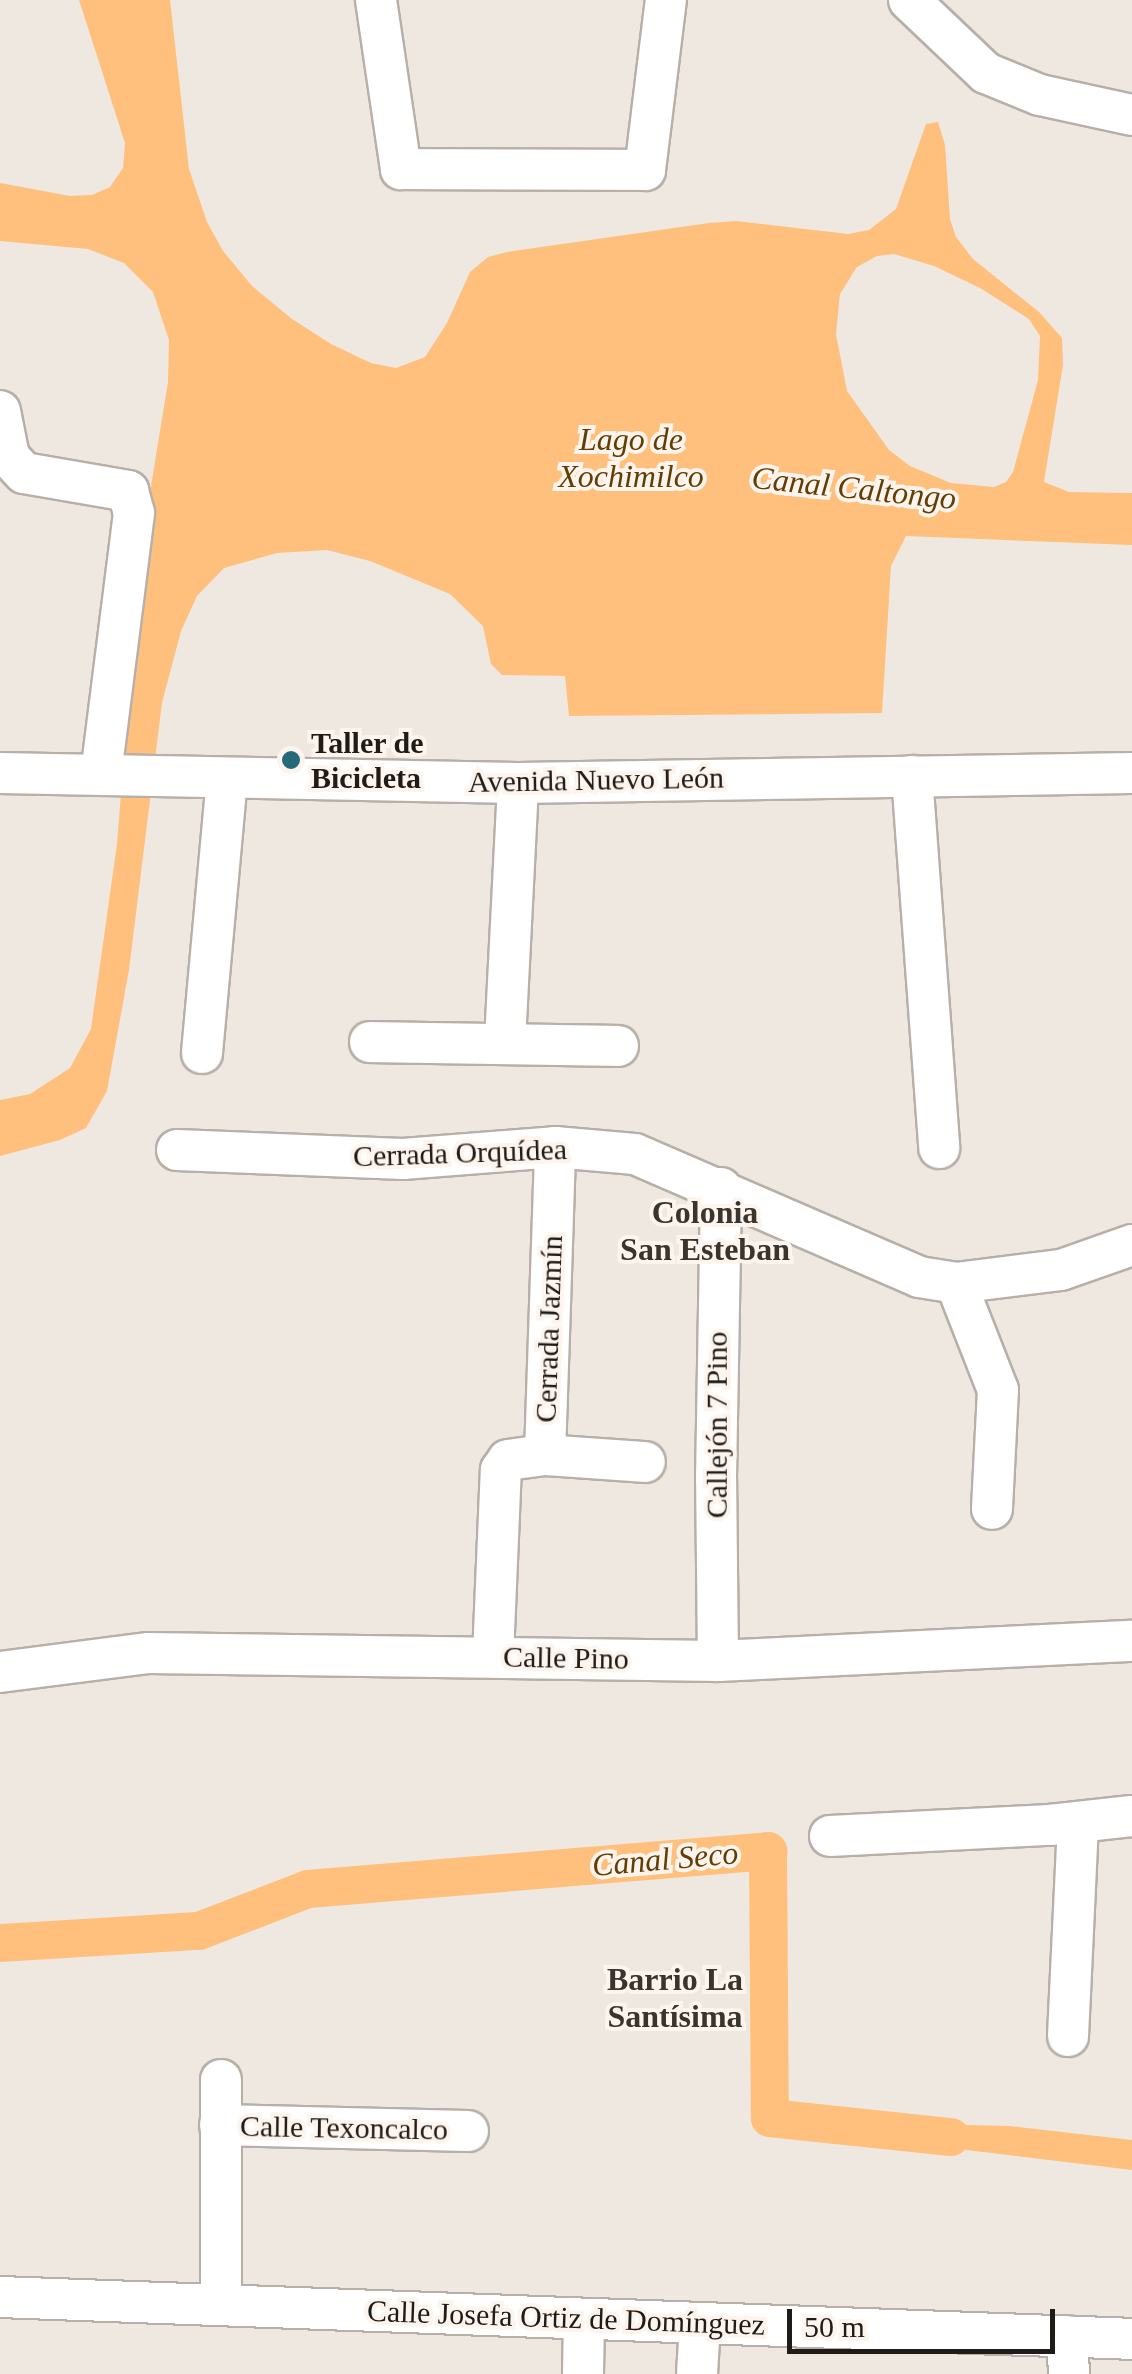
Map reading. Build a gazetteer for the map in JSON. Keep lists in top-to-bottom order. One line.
{"streets":{"street":["Avenida Nuevo León","Cerrada Orquídea","Cerrada Jazmín","Callejón 7 Pino","Calle Pino","Calle Texoncalco","Calle Josefa Ortiz de Domínguez"]},"crossings":[["Cerrada Orquídea","Cerrada Jazmín"],["Cerrada Orquídea","Callejón 7 Pino"],["Cerrada Jazmín","Calle Pino"],["Callejón 7 Pino","Calle Pino"],["Calle Texoncalco","Calle Josefa Ortiz de Domínguez"]],"districts":["Colonia San Esteban","Barrio La Santísima"],"water":["Lago de Xochimilco","Canal Caltongo","Canal Seco"],"places":["Taller de Bicicleta"],"scale_bar":"50 m"}
